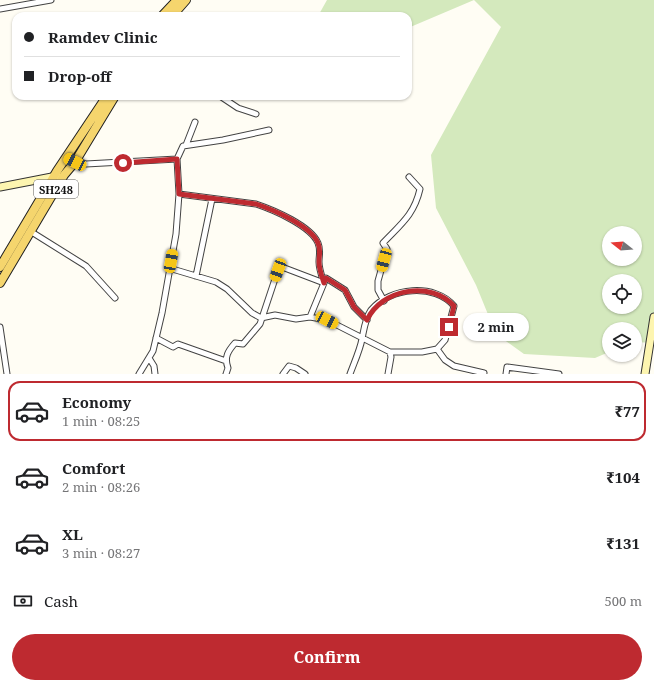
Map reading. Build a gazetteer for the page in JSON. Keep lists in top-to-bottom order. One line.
{"streets":{"main road":["SH248"]},"north":"left","page":{"banner":["Ramdev Clinic","Drop-off"],"bubble":"2 min","list":[{"name":"Economy","note":"1 min · 08:25","value":"₹77"},{"name":"Comfort","note":"2 min · 08:26","value":"₹104"},{"name":"XL","note":"3 min · 08:27","value":"₹131"}],"pay":["Cash","500 m"],"buttons":"Confirm"}}
